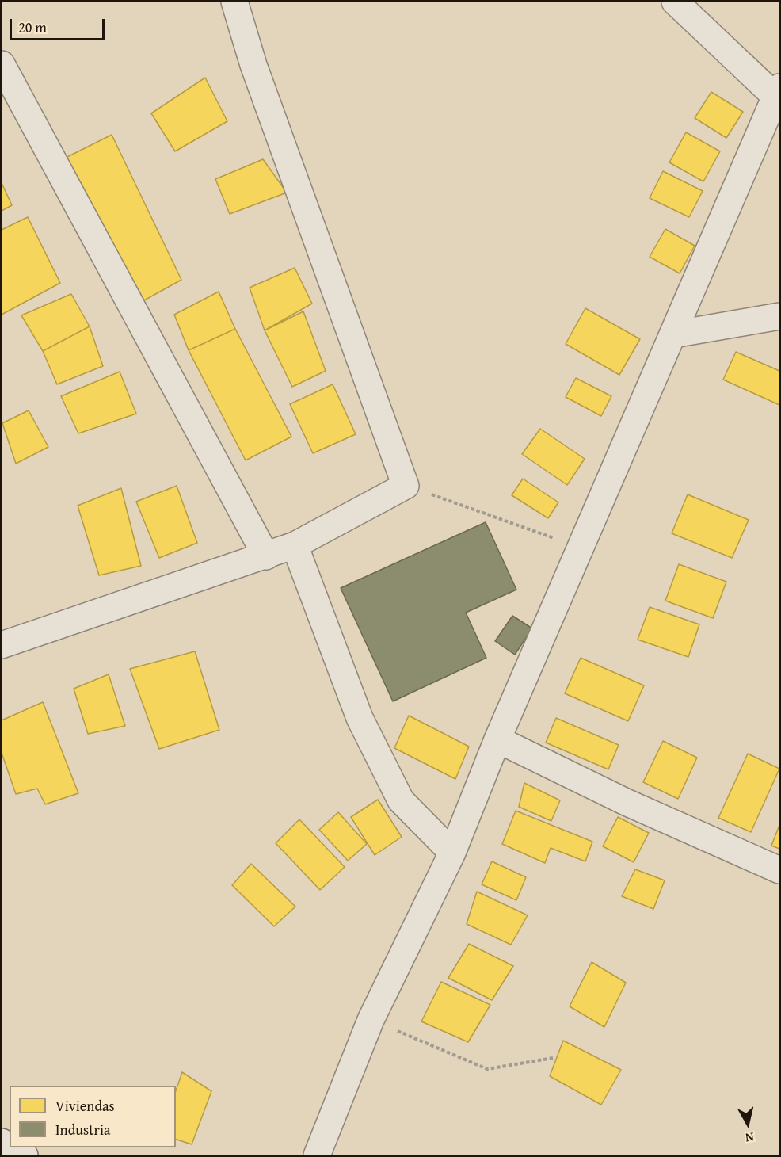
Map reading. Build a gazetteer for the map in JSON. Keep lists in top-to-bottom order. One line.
{"legend":["Viviendas","Industria"],"scale_bar":"20 m","north":"bottom"}
